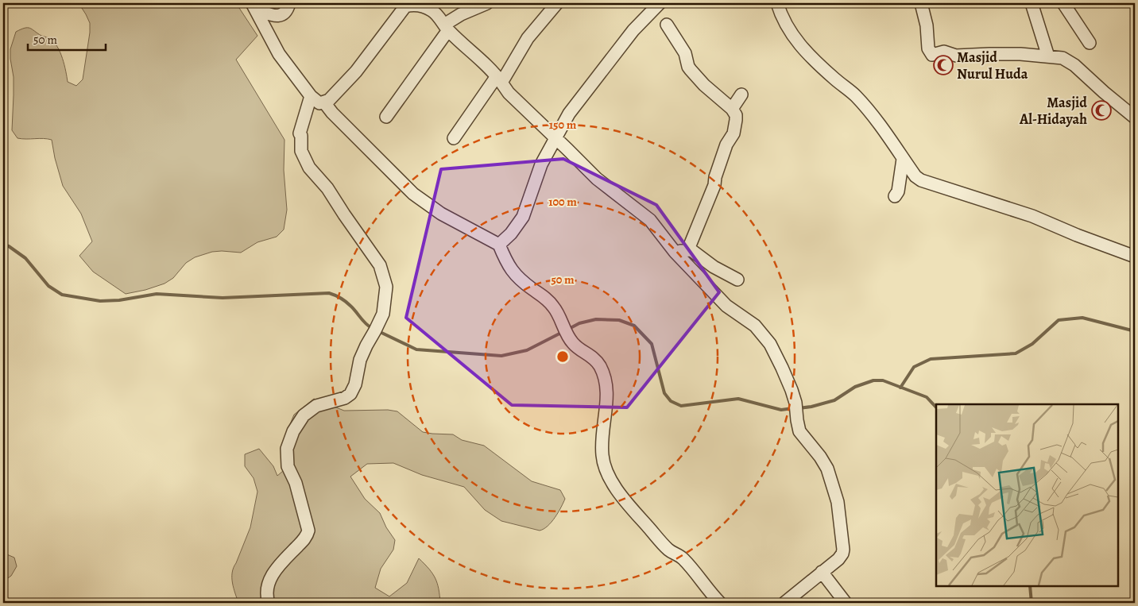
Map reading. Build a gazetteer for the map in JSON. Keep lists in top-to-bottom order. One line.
{"places":{"mosque":["Masjid Nurul Huda","Masjid Al-Hidayah"]},"scale_bar":"50 m","rings":["150 m","100 m","50 m"]}
